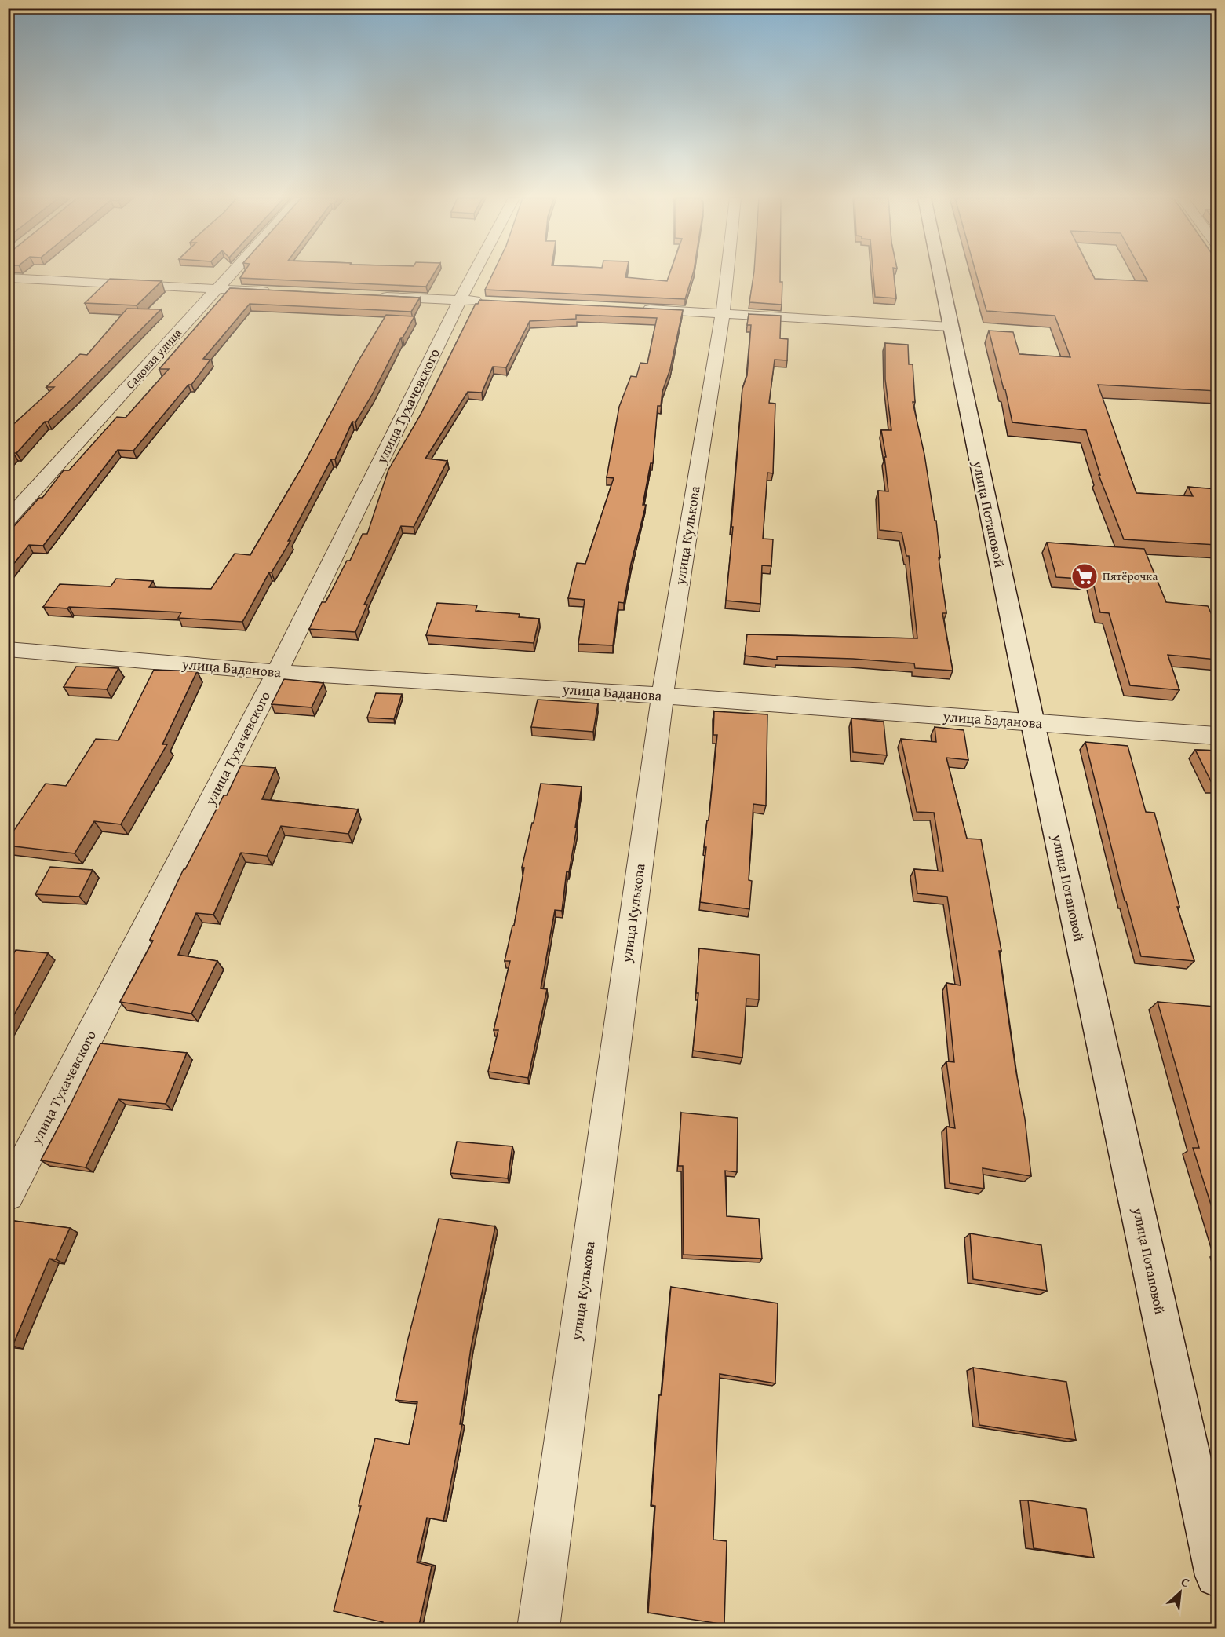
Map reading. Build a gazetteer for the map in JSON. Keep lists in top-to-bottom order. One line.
{"streets":{"main road":["улица Потаповой"],"street":["Садовая улица","улица Тухачевского","улица Кулькова","улица Баданова"]},"crossings":[["улица Тухачевского","улица Баданова"],["улица Потаповой","улица Баданова"],["улица Кулькова","улица Баданова"]],"places":{"supermarket":["Пятёрочка"]},"north":"top right"}
